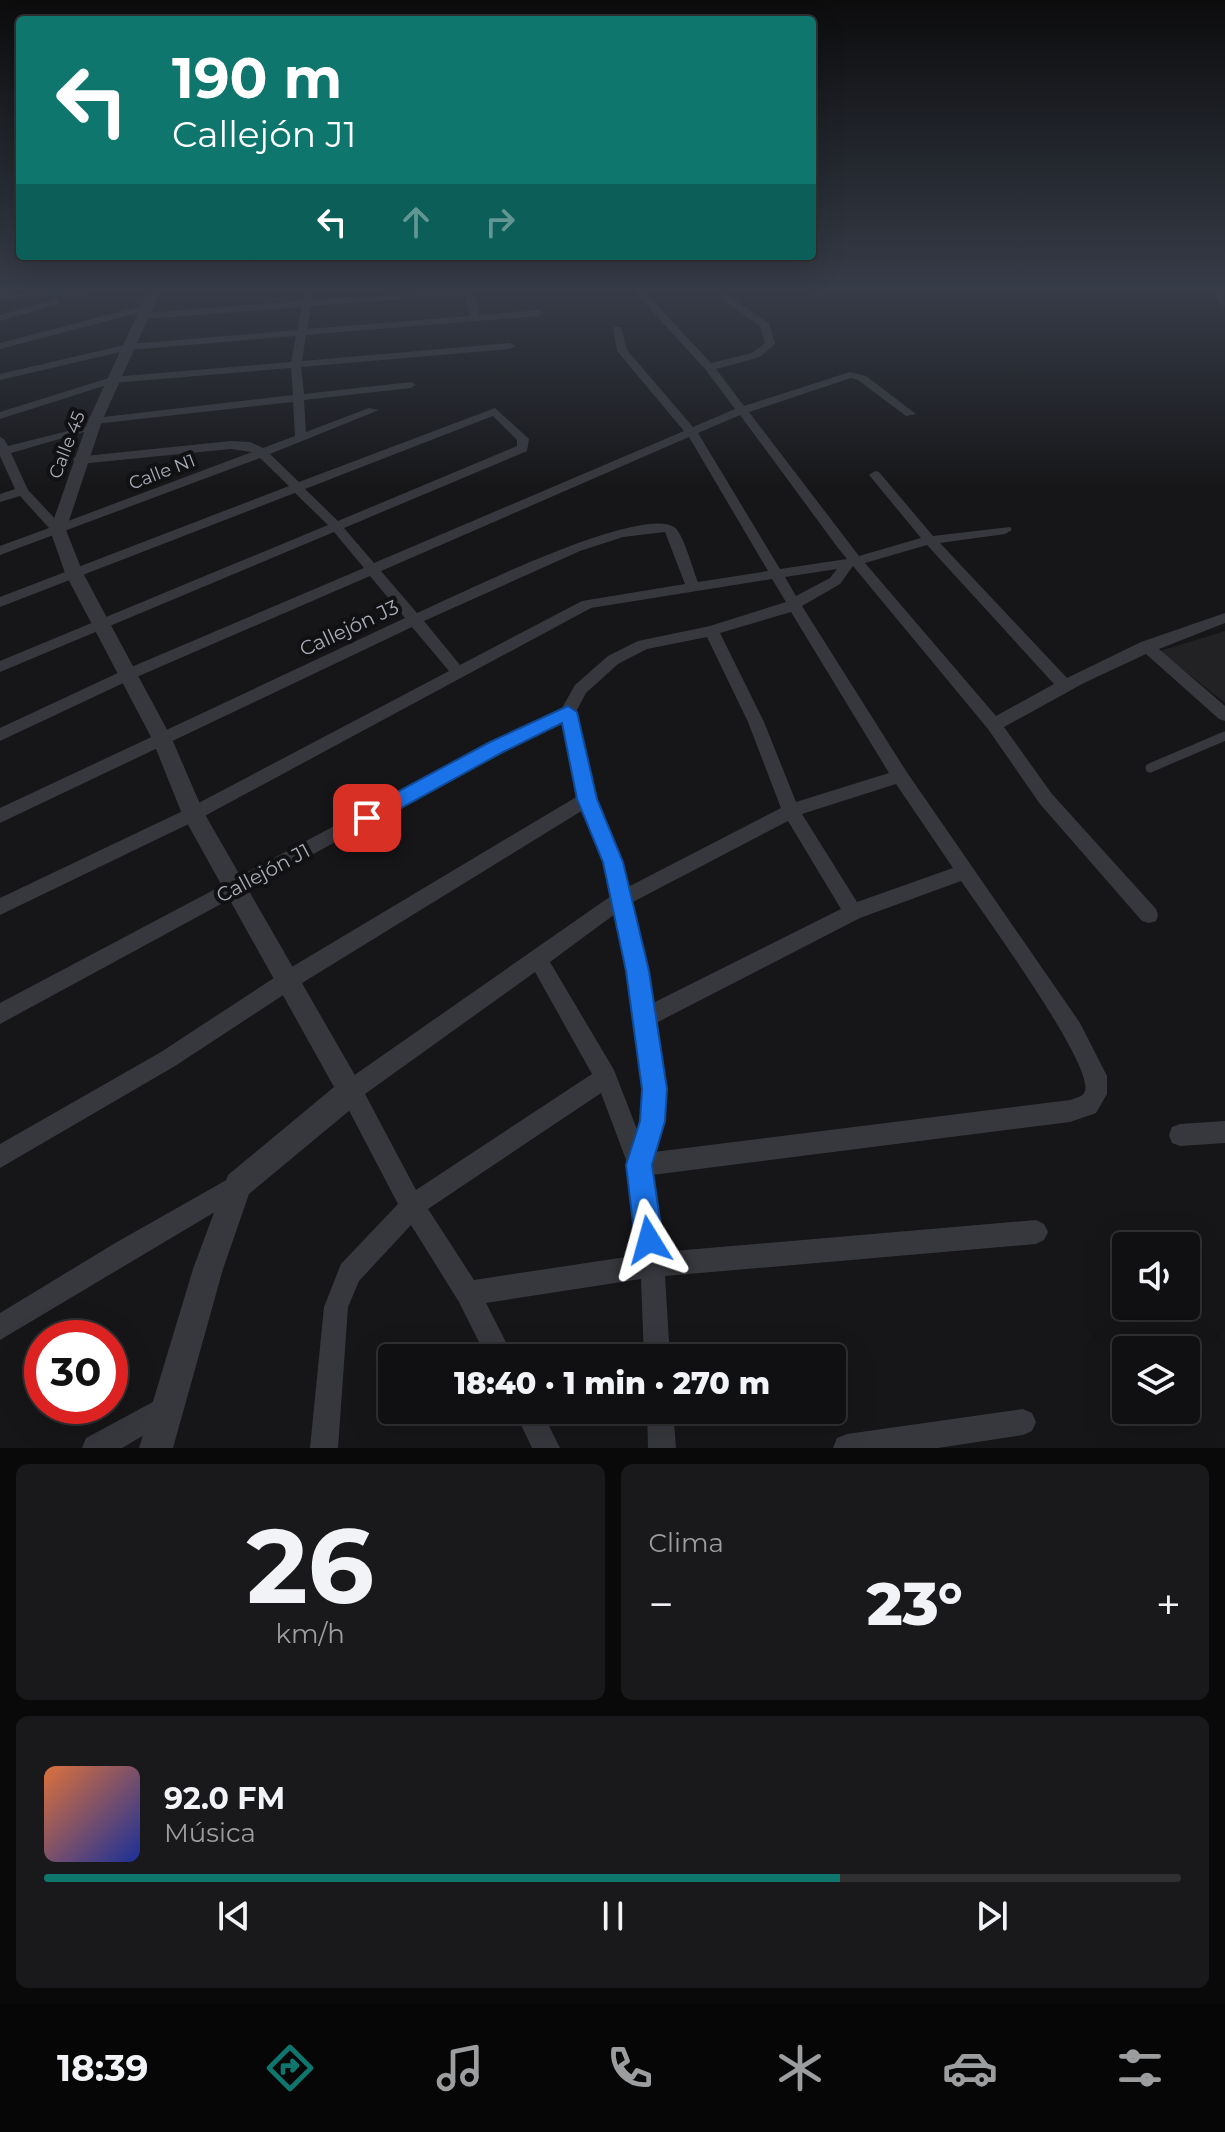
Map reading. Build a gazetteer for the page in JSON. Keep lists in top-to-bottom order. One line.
{"streets":{"street":["Calle 45","Calle N1","Callejón J3","Callejón J1"]},"crossings":[["Calle 45","Calle N1"]],"page":{"turn":["190 m","Callejón J1"],"limit":"30","trip":"18:40 · 1 min · 270 m","tile":[["26","km/h"],"Clima"],"heat":["−","23°","+"],"song":["92.0 FM","Música"],"tabs":"18:39"}}
